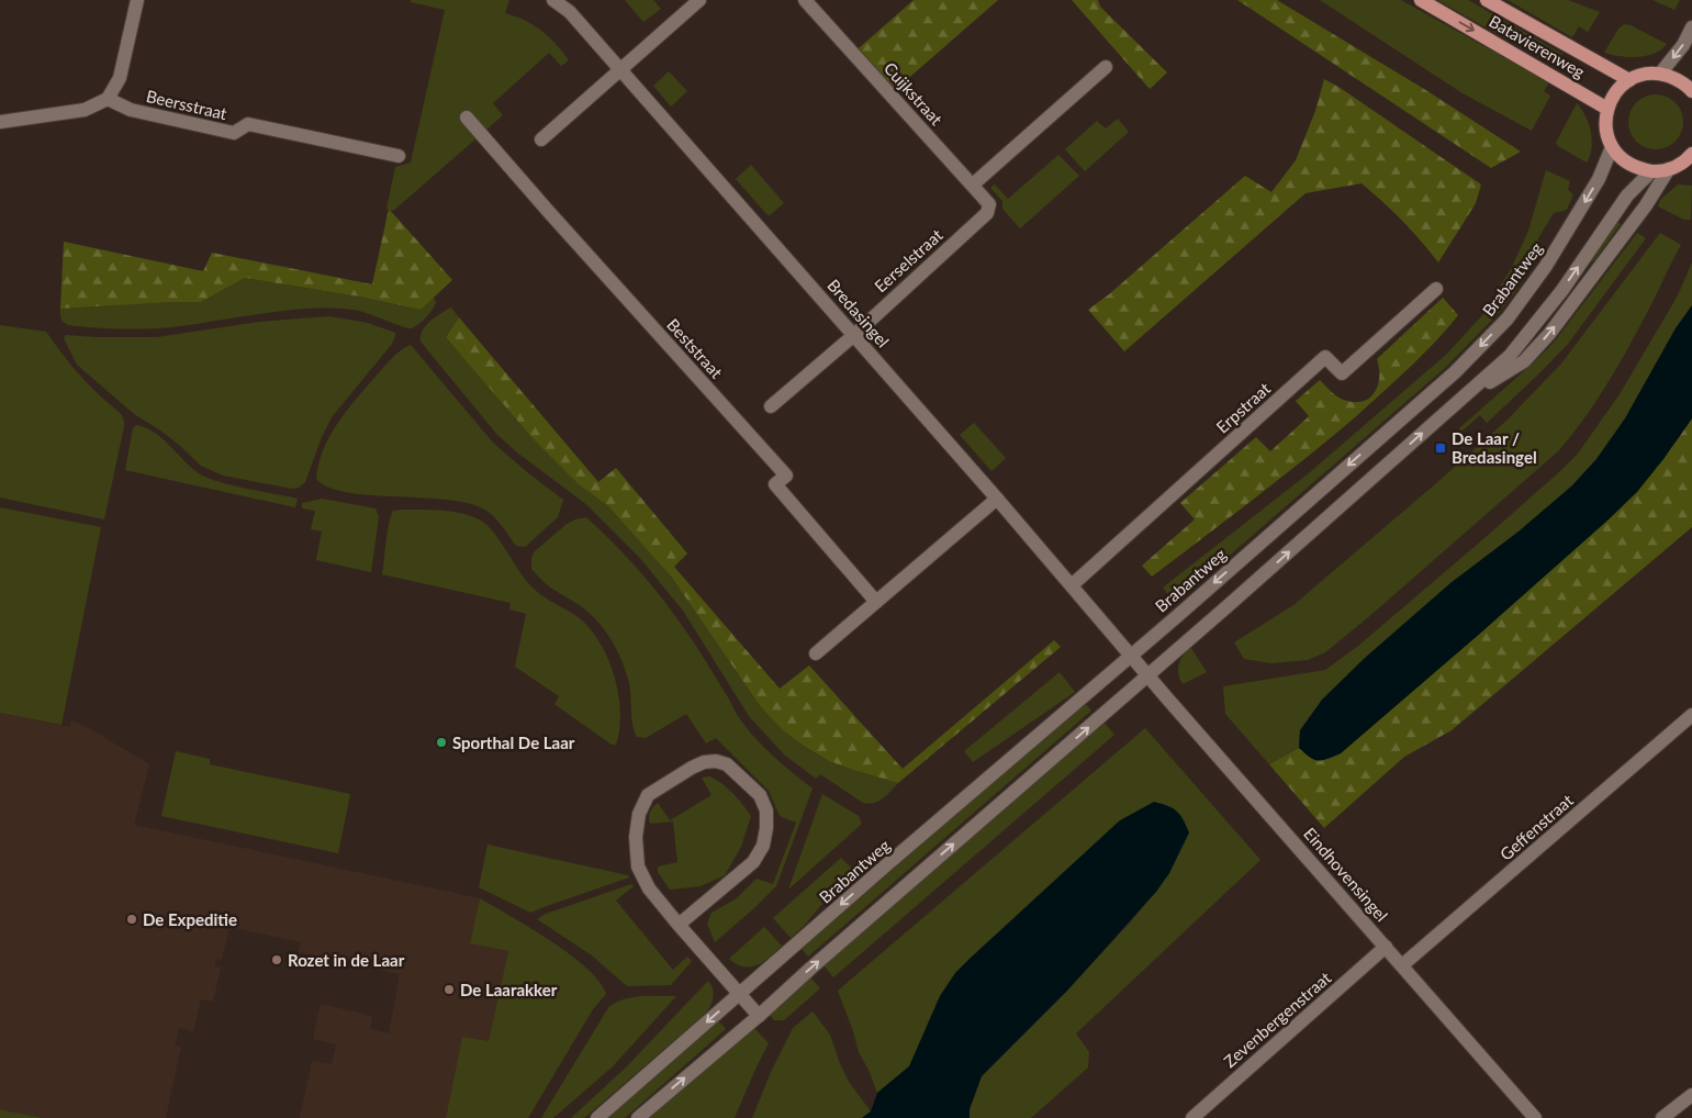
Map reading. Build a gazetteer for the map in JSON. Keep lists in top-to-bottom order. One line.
{"streets":{"main road":["Batavierenweg"],"street":["Cuijkstraat","Beersstraat","Eerselstraat","Brabantweg","Bredasingel","Beststraat","Erpstraat","Geffenstraat","Eindhovensingel","Zevenbergenstraat"]},"crossings":[["Cuijkstraat","Eerselstraat"],["Eerselstraat","Bredasingel"],["Brabantweg","Bredasingel"],["Brabantweg","Eindhovensingel"],["Bredasingel","Erpstraat"],["Bredasingel","Eindhovensingel"],["Geffenstraat","Eindhovensingel"],["Eindhovensingel","Zevenbergenstraat"]],"places":{"transit":["De Laar / Bredasingel"],"other":["Sporthal De Laar","De Expeditie","Rozet in de Laar","De Laarakker"]}}
